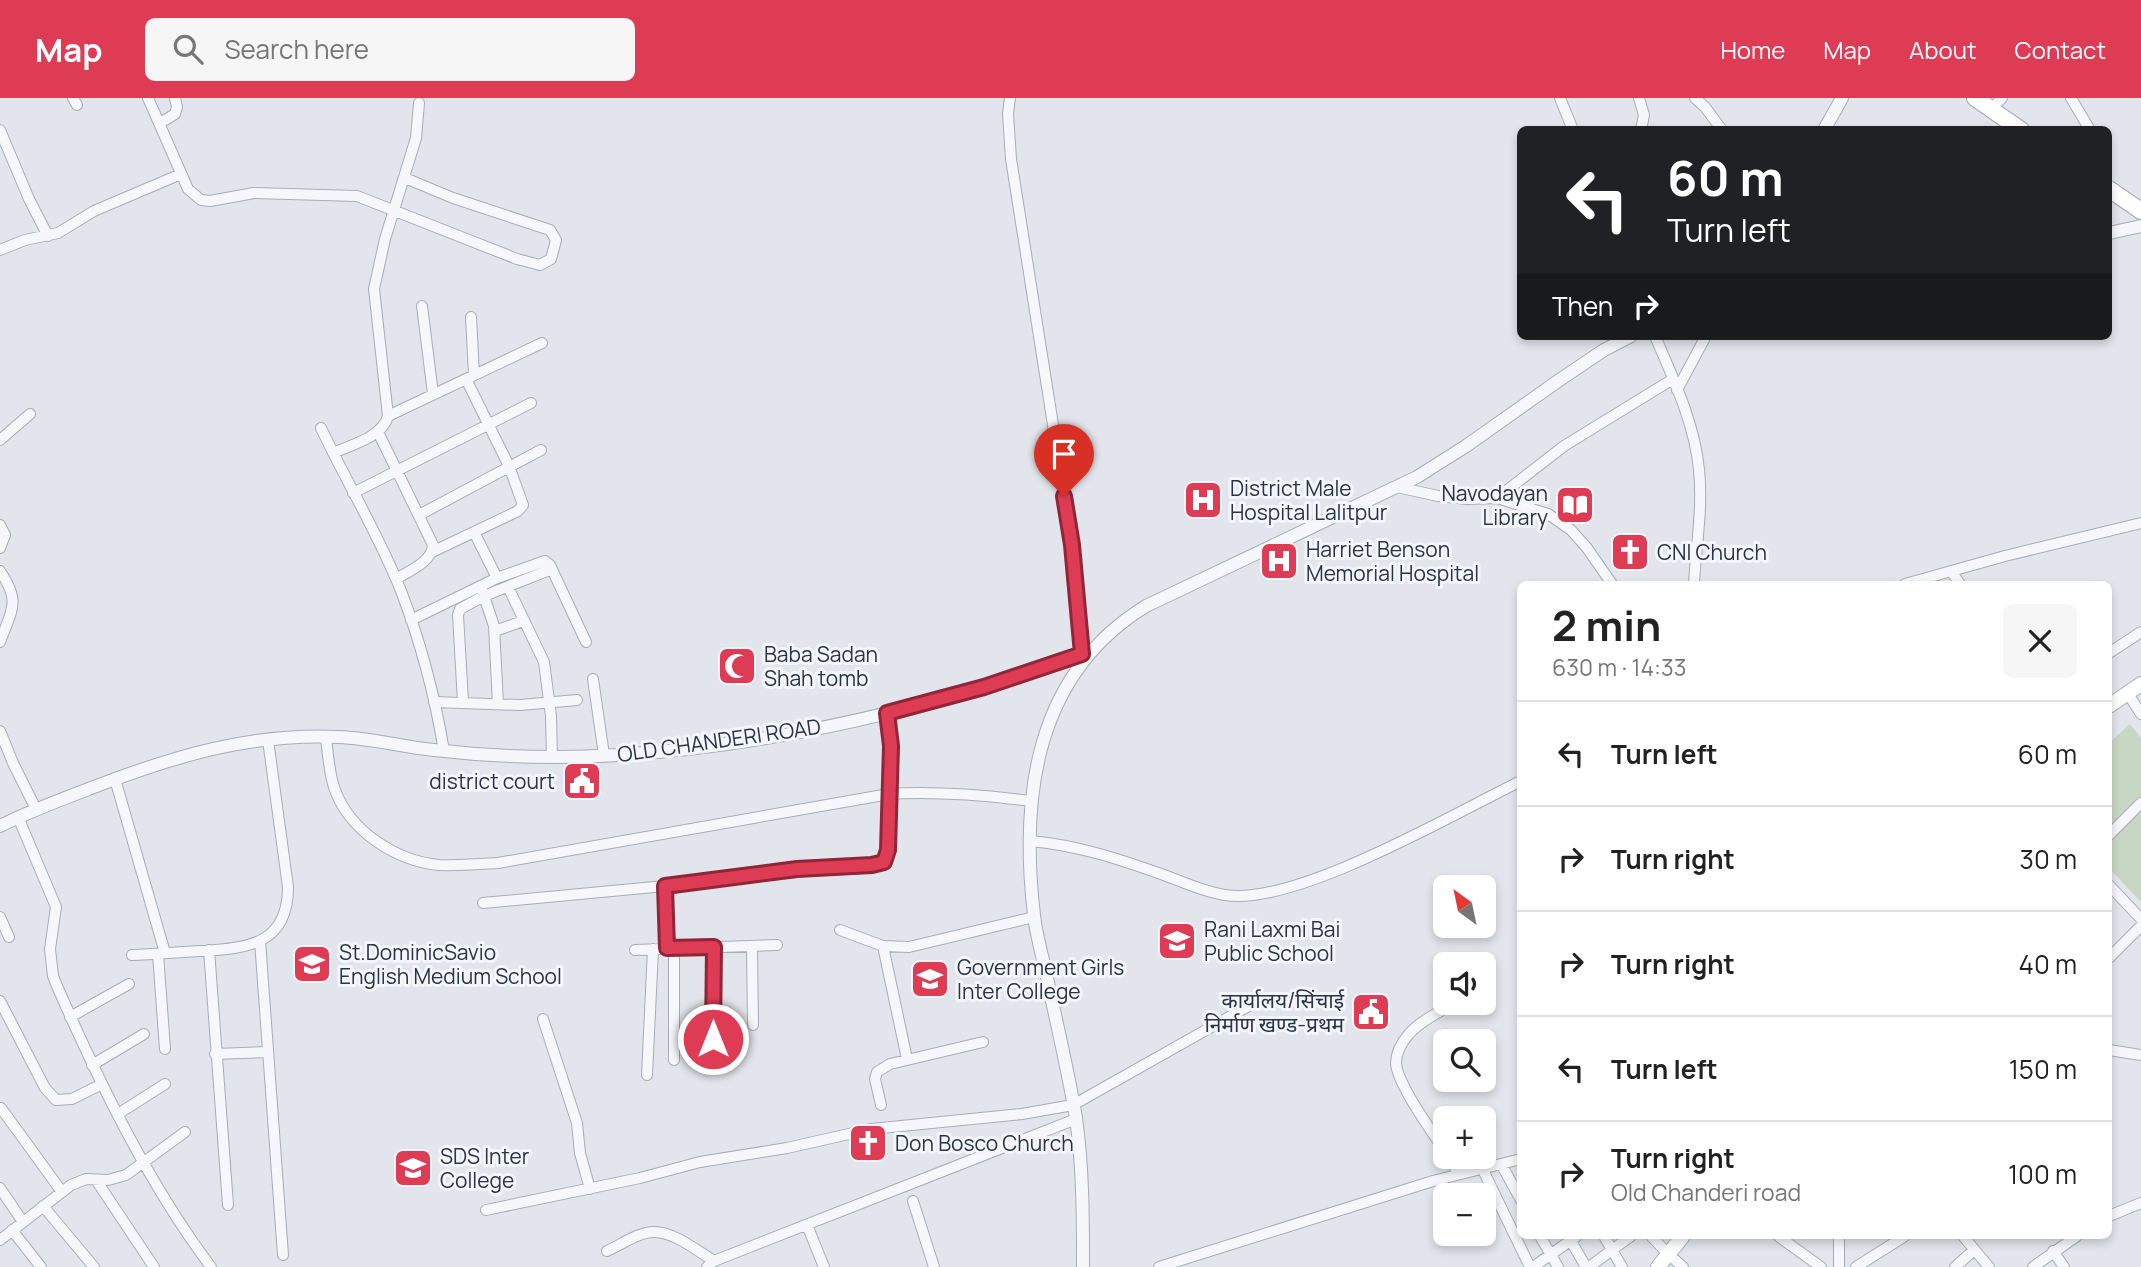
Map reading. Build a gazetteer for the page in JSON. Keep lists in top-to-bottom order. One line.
{"streets":{"street":["OLD CHANDERI ROAD"]},"places":{"hospital":["District Male Hospital Lalitpur","Harriet Benson Memorial Hospital"],"library":["Navodayan Library"],"church":["CNI Church","Don Bosco Church"],"mosque":["Baba Sadan Shah tomb"],"public building":["district court","कार्यालय/सिंचाई निर्माण खण्ड-प्रथम"],"school or university":["Rani Laxmi Bai Public School","St.DominicSavio English Medium School","Government Girls Inter College","SDS Inter College"]},"north":"top left","page":{"header":"Map","search":"Search here","nav":["Home","Map","About","Contact"],"turn":["60 m","Turn left"],"then":"Then","heading":["2 min","630 m · 14:33"],"list":[{"name":"Turn left","value":"60 m"},{"name":"Turn right","value":"30 m"},{"name":"Turn right","value":"40 m"},{"name":"Turn left","value":"150 m"},{"name":"Turn right","note":"Old Chanderi road","value":"100 m"}],"map_buttons":["+","−"]}}
